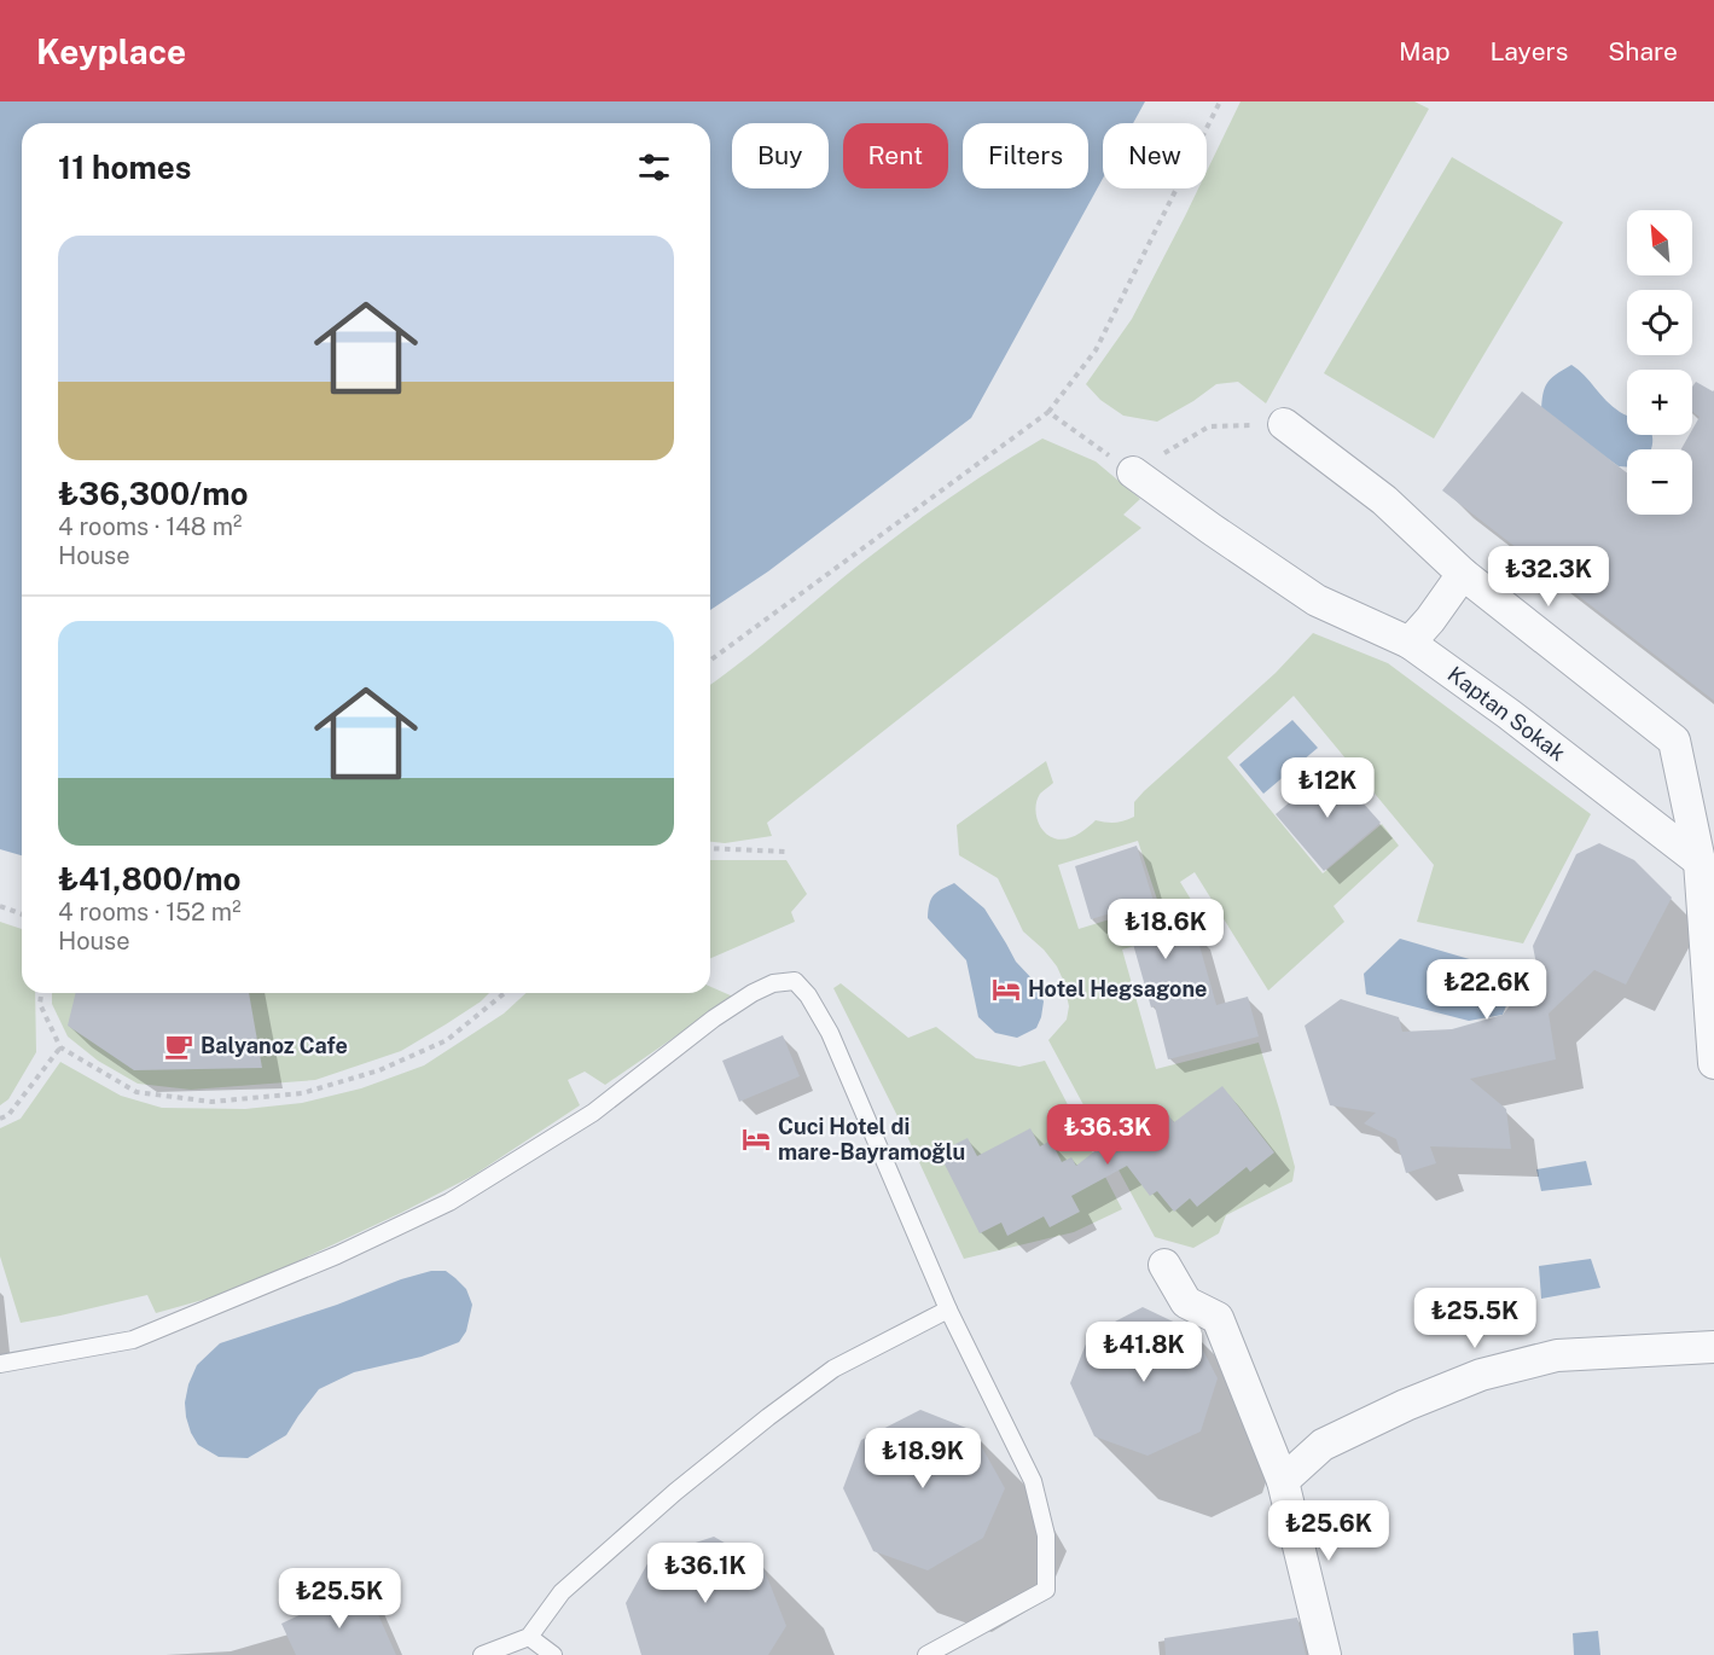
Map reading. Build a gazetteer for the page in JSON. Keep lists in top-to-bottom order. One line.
{"streets":{"street":["Kaptan Sokak"]},"places":{"hotel":["Hotel Hegsagone","Cuci Hotel di mare-Bayramoğlu"],"cafe":["Balyanoz Cafe"]},"north":"top left","page":{"header":"Keyplace","nav":["Map","Layers","Share"],"chip":["Buy","Rent","Filters","New"],"heading":"11 homes","map_buttons":["+","−"],"list":[{"name":"₺36,300/mo","note":"4 rooms · 148 m² · House"},{"name":"₺41,800/mo","note":"4 rooms · 152 m² · House"}],"price":["₺32.3K","₺12K","₺18.6K","₺22.6K","₺36.3K","₺25.5K","₺41.8K","₺18.9K","₺25.6K","₺36.1K","₺25.5K"]}}
